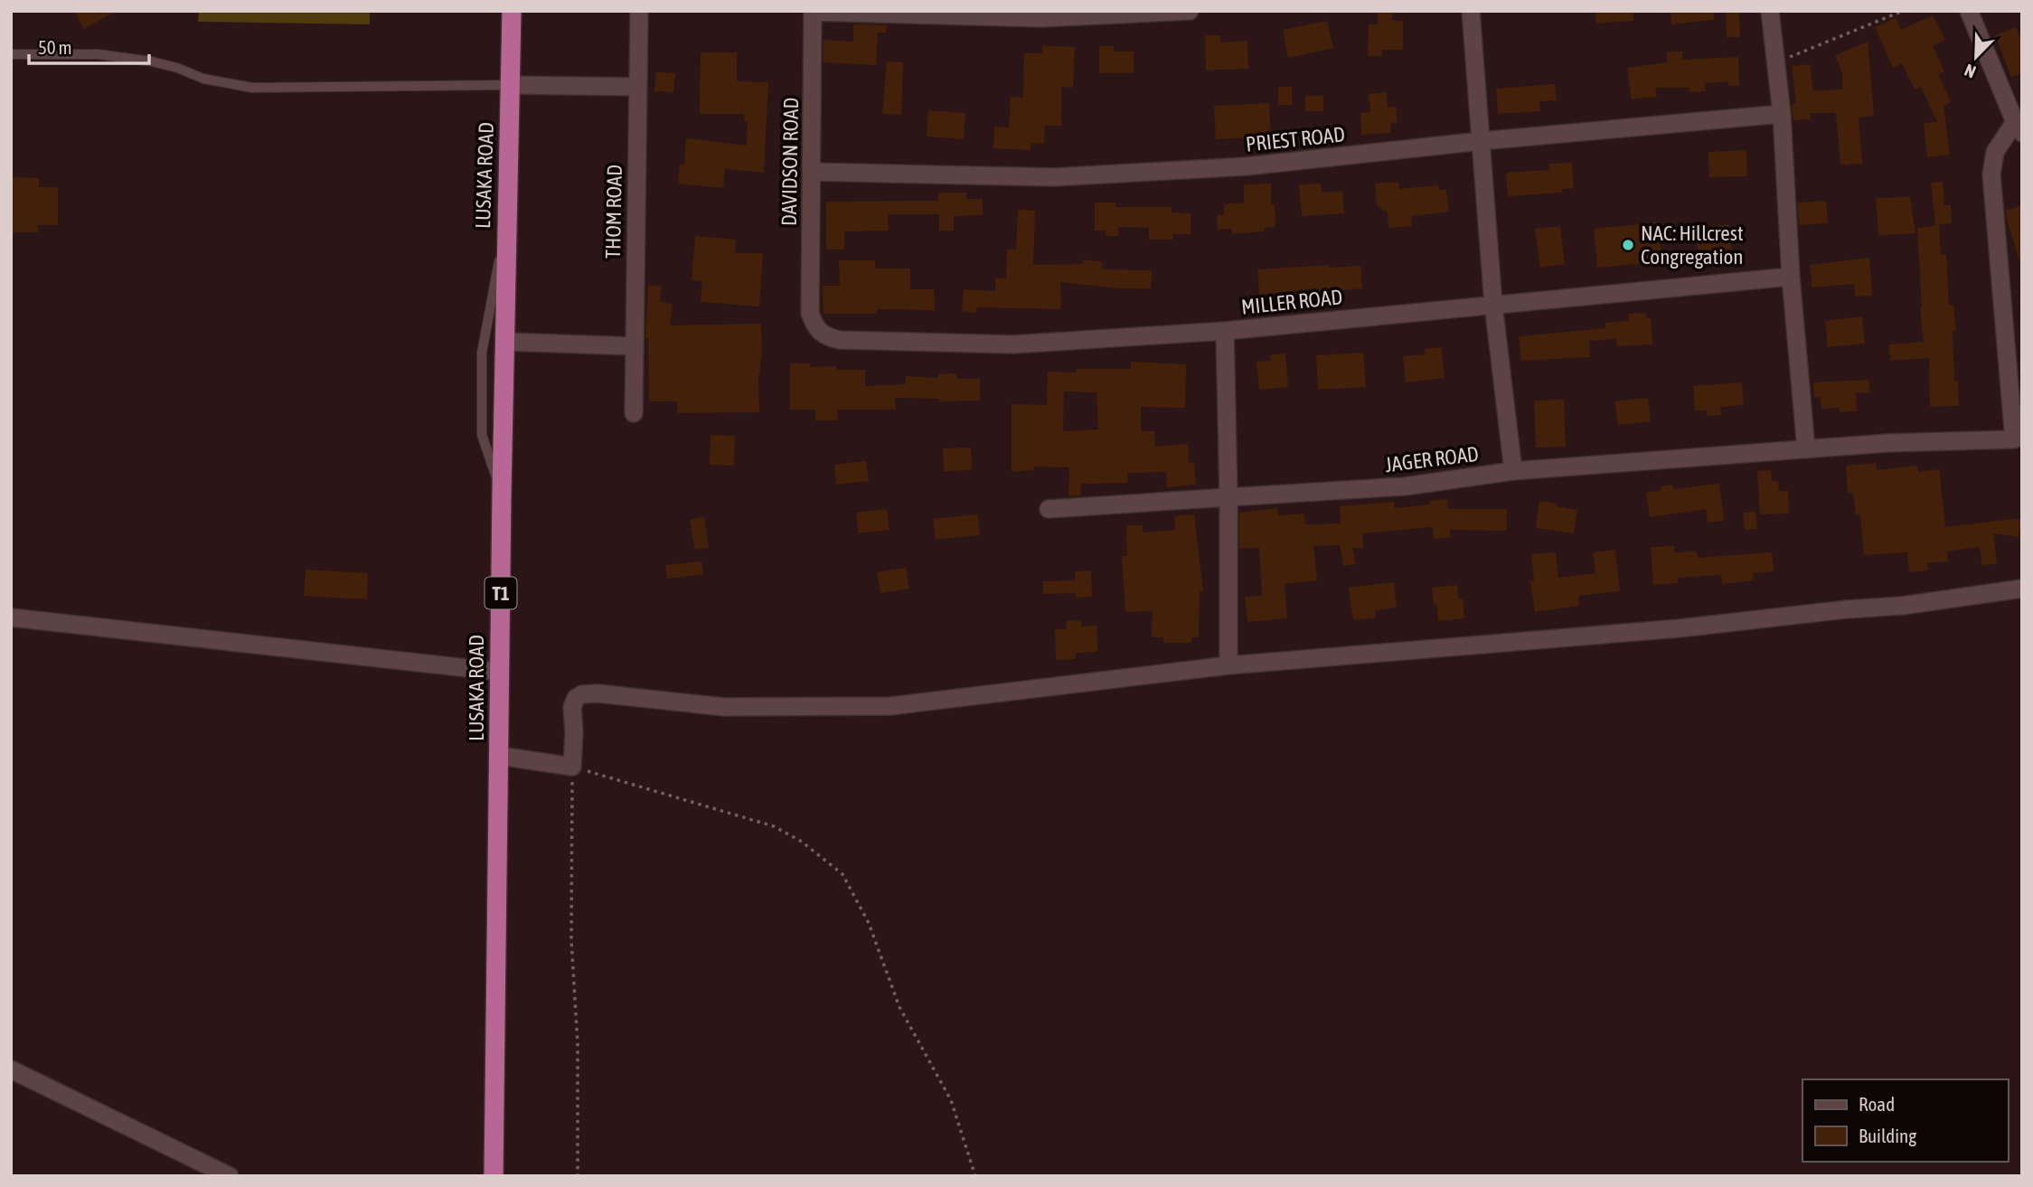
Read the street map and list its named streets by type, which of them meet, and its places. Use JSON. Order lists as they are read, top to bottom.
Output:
{
  "streets": {
    "highway": ["LUSAKA ROAD", "T1"],
    "street": [
      "PRIEST ROAD",
      "DAVIDSON ROAD",
      "THOM ROAD",
      "MILLER ROAD",
      "JAGER ROAD"
    ]
  },
  "crossings": [
    ["PRIEST ROAD", "DAVIDSON ROAD"],
    ["DAVIDSON ROAD", "MILLER ROAD"]
  ],
  "places": ["NAC: Hillcrest Congregation"],
  "legend": ["Road", "Building"],
  "scale_bar": "50 m",
  "north": "bottom left"
}
